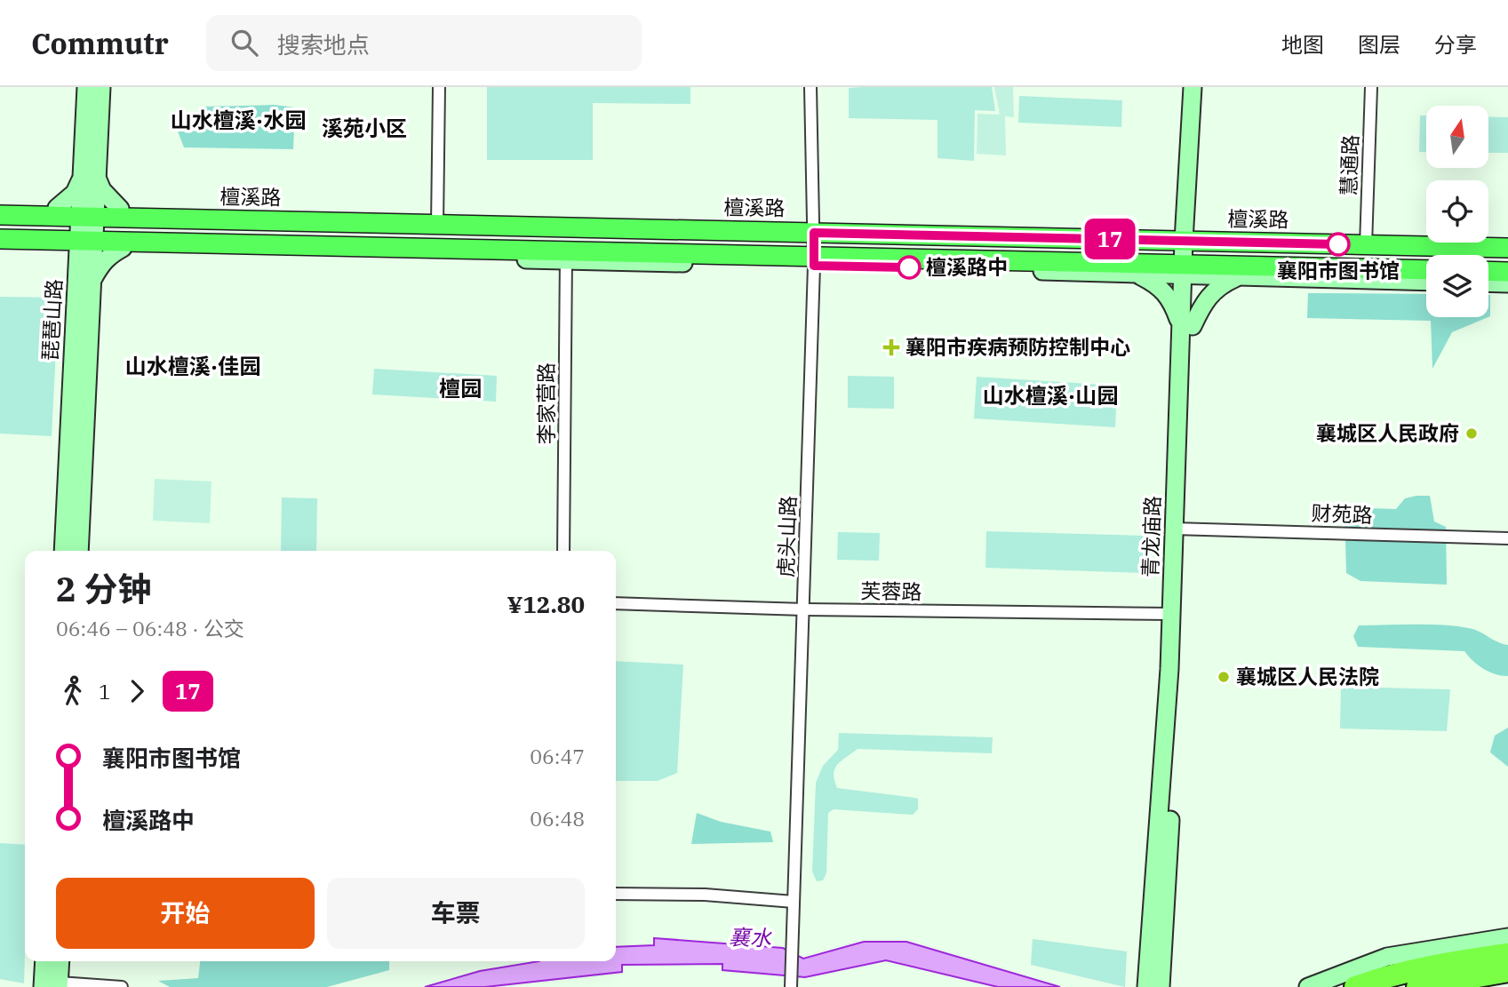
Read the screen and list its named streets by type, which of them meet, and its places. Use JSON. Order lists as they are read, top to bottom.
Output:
{
  "streets": {
    "main road": ["檀溪路"],
    "street": [
      "慧通路",
      "琵琶山路",
      "李家营路",
      "财苑路",
      "虎头山路",
      "青龙庙路",
      "芙蓉路"
    ]
  },
  "crossings": [
    ["慧通路", "檀溪路"],
    ["檀溪路", "琵琶山路"],
    ["檀溪路", "虎头山路"],
    ["檀溪路", "青龙庙路"],
    ["财苑路", "青龙庙路"],
    ["虎头山路", "芙蓉路"],
    ["青龙庙路", "芙蓉路"]
  ],
  "districts": [
    "山水檀溪·水园",
    "溪苑小区",
    "山水檀溪·佳园",
    "檀园",
    "山水檀溪·山园"
  ],
  "water": ["襄水"],
  "places": {
    "other": [
      "襄阳市图书馆",
      "檀溪路中",
      "襄城区人民政府",
      "襄城区人民法院"
    ],
    "health": ["襄阳市疾病预防控制中心"]
  },
  "lines": ["bus line 17"],
  "north": "top",
  "page": {
    "header": "Commutr",
    "search": "搜索地点",
    "nav": ["地图", "图层", "分享"],
    "on_map": "17",
    "heading": ["2 分钟", "06:46 – 06:48 · 公交", "¥12.80"],
    "legs": ["1", "17"],
    "list": [
      {
        "name": "襄阳市图书馆",
        "value": "06:47"
      },
      {
        "name": "檀溪路中",
        "value": "06:48"
      }
    ],
    "buttons": ["开始", "车票"]
  }
}
